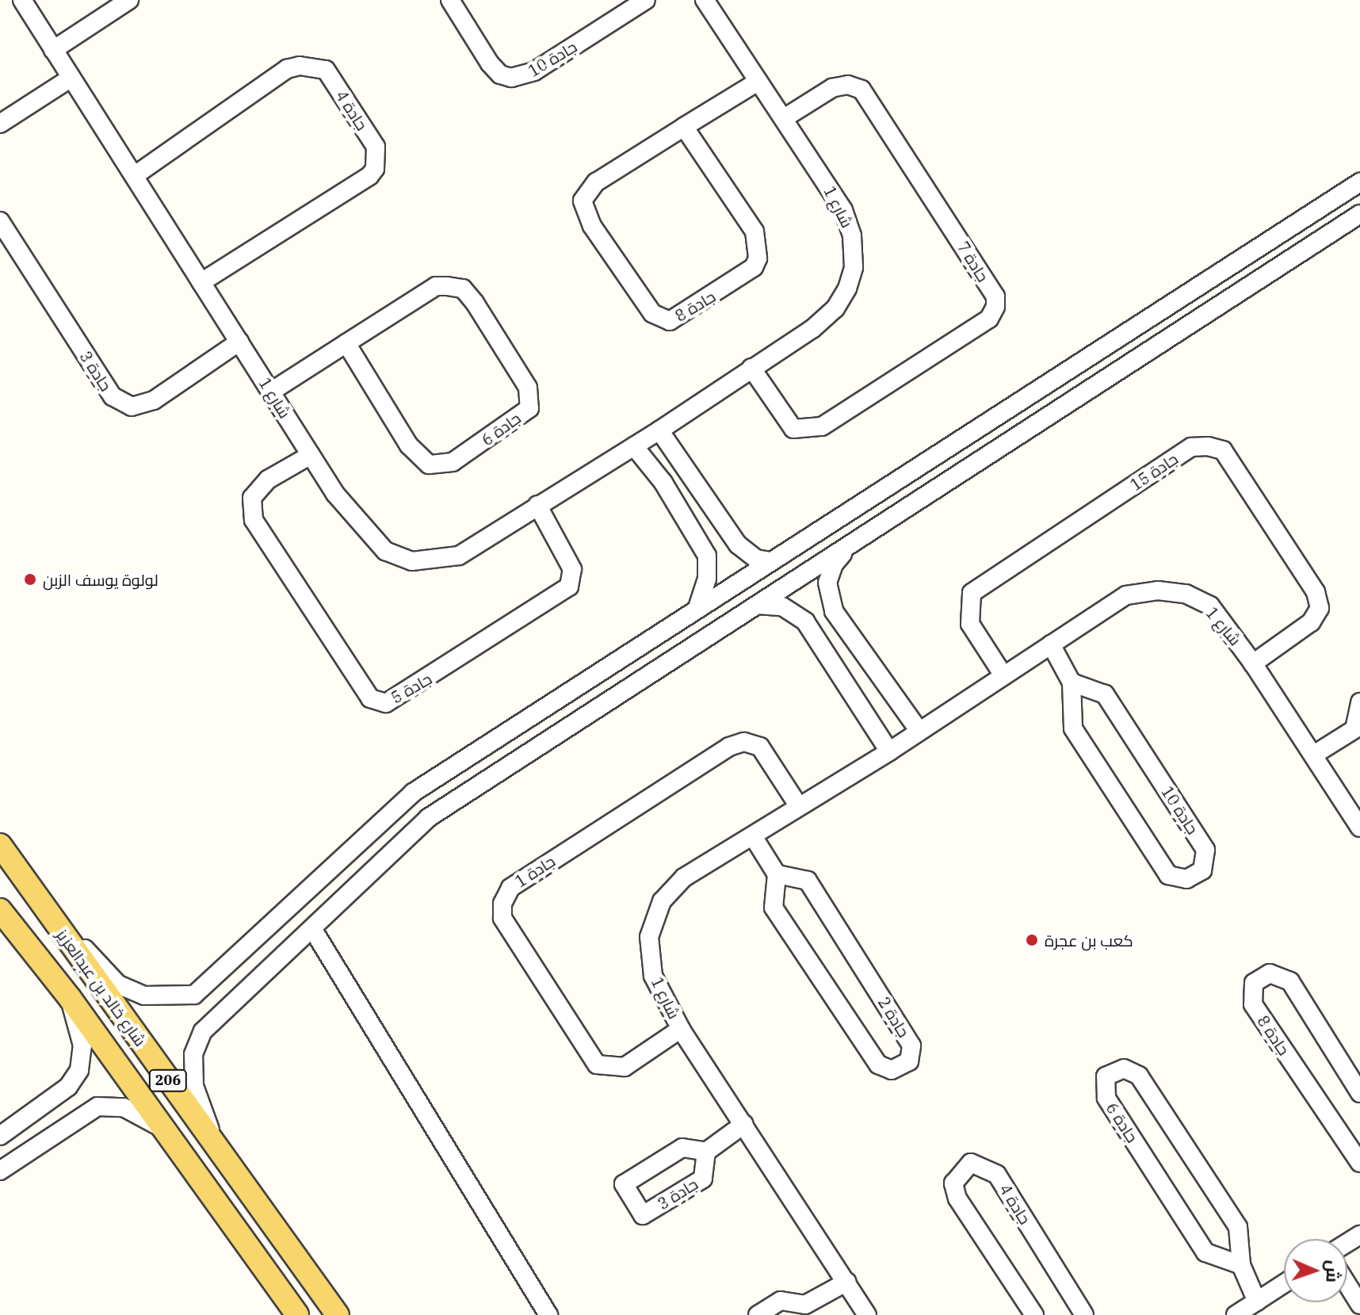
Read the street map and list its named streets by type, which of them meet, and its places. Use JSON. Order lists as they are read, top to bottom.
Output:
{
  "streets": {
    "main road": ["شارع خالد بن عبدالعزيز", "206"],
    "street": [
      "جادة 10",
      "جادة 4",
      "شارع 1",
      "جادة 7",
      "جادة 8",
      "جادة 3",
      "جادة 6",
      "جادة 15",
      "جادة 5",
      "جادة 1",
      "جادة 2"
    ]
  },
  "crossings": [
    ["جادة 10", "شارع 1"],
    ["جادة 4", "شارع 1"],
    ["شارع 1", "جادة 7"],
    ["شارع 1", "جادة 8"],
    ["شارع 1", "جادة 3"],
    ["شارع 1", "جادة 6"],
    ["شارع 1", "جادة 15"],
    ["شارع 1", "جادة 5"],
    ["شارع 1", "جادة 1"]
  ],
  "places": ["لولوة يوسف الزبن", "كعب بن عجرة"],
  "north": "right"
}
